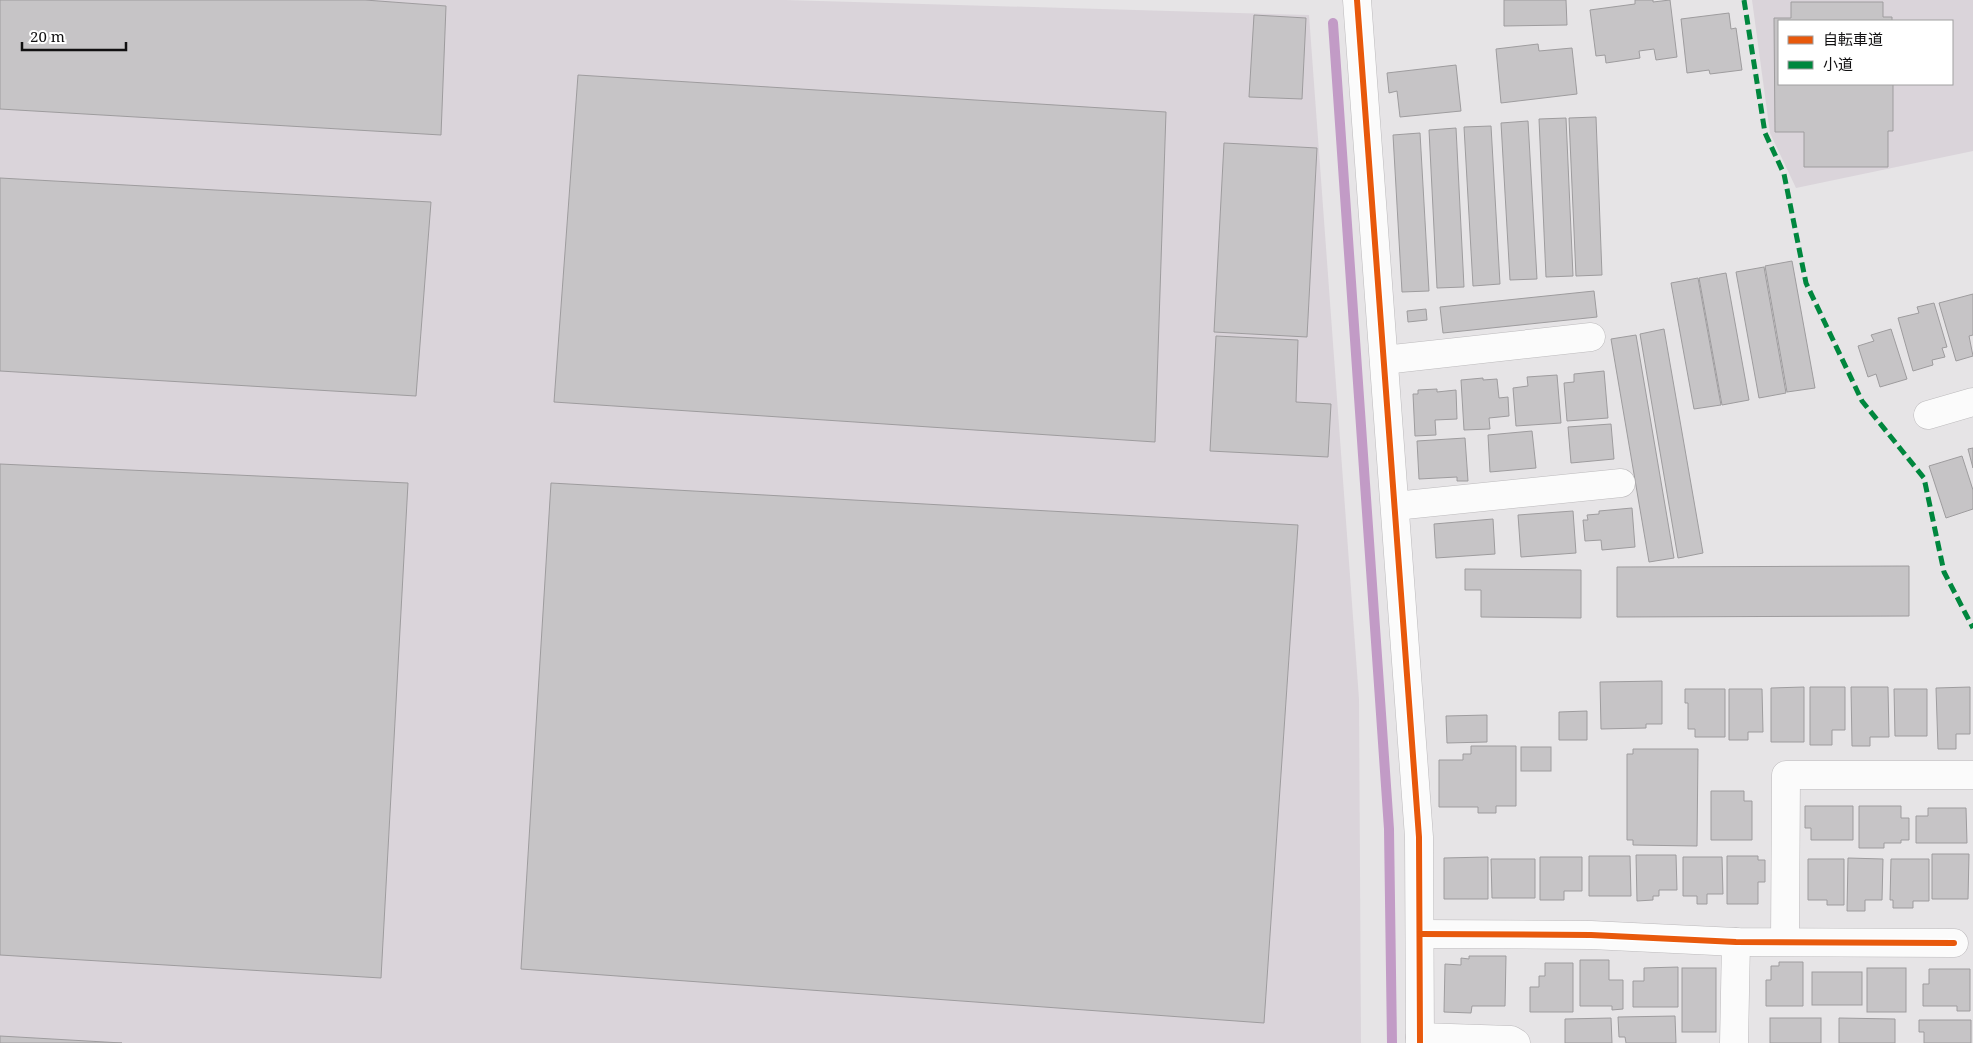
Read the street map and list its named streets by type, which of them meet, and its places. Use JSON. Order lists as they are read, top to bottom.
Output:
{
  "legend": ["自転車道", "小道"],
  "scale_bar": "20 m"
}
